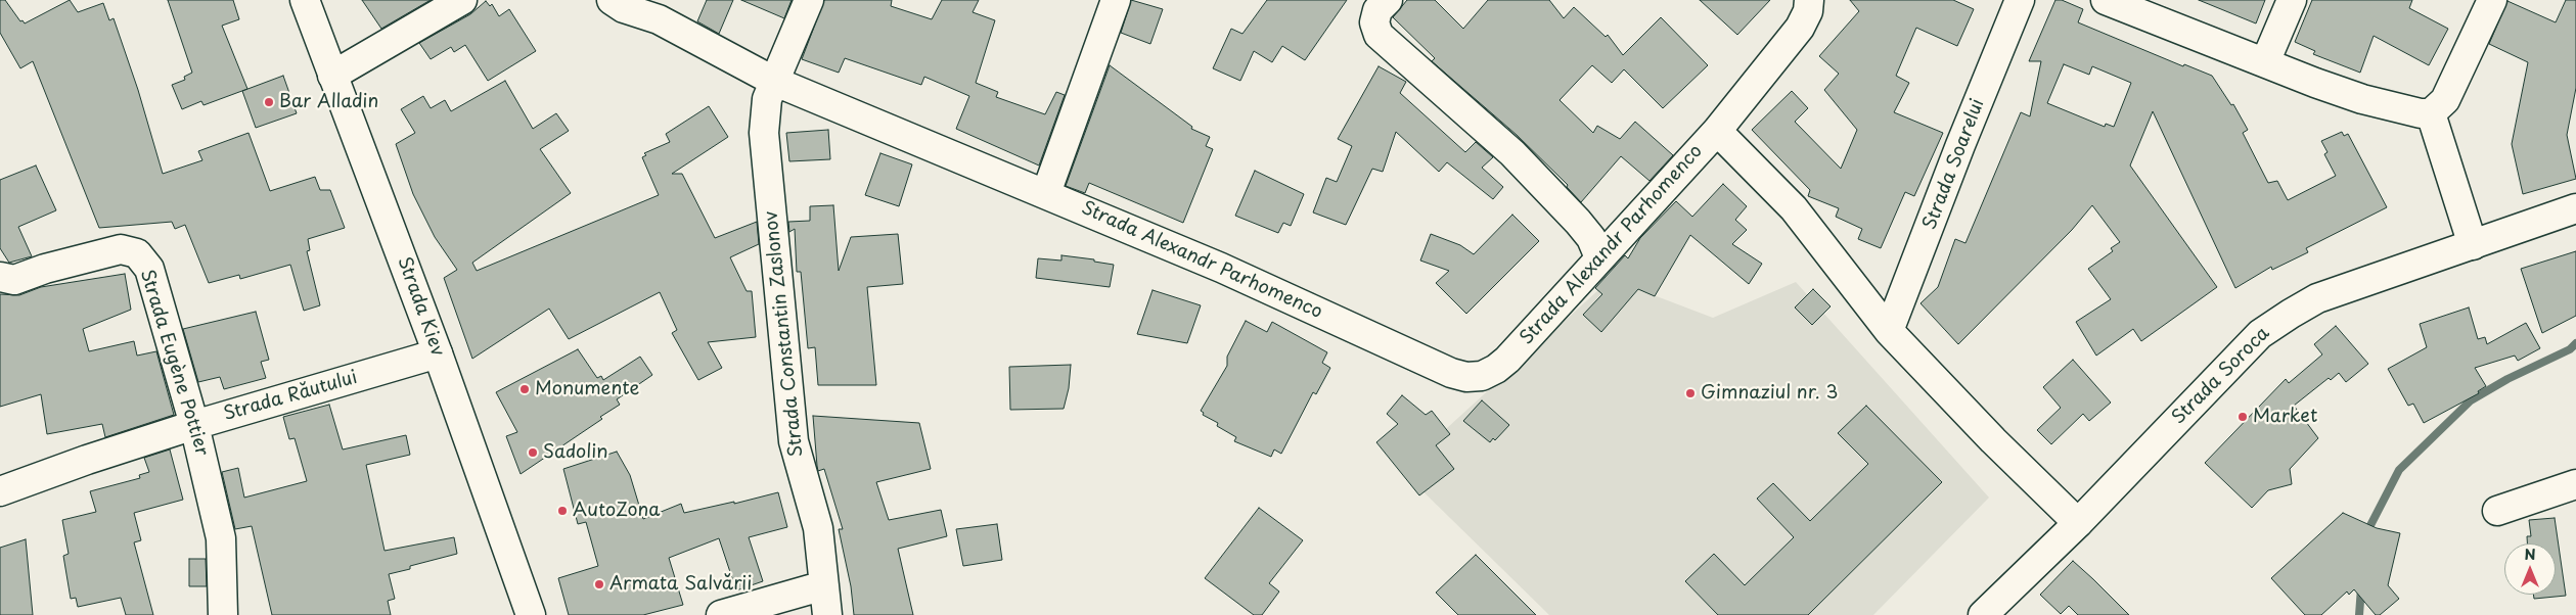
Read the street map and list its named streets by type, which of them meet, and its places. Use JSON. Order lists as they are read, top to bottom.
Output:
{
  "streets": {
    "street": [
      "Strada Soarelui",
      "Strada Alexandr Parhomenco",
      "Strada Kiev",
      "Strada Constantin Zaslonov",
      "Strada Eugène Pottier",
      "Strada Soroca",
      "Strada Răutului"
    ]
  },
  "crossings": [
    ["Strada Soarelui", "Strada Alexandr Parhomenco"],
    ["Strada Alexandr Parhomenco", "Strada Constantin Zaslonov"],
    ["Strada Alexandr Parhomenco", "Strada Soroca"],
    ["Strada Kiev", "Strada Răutului"],
    ["Strada Eugène Pottier", "Strada Răutului"]
  ],
  "places": [
    "Bar Alladin",
    "Monumente",
    "Gimnaziul nr. 3",
    "Market",
    "Sadolin",
    "AutoZona",
    "Armata Salvării"
  ],
  "north": "top"
}
